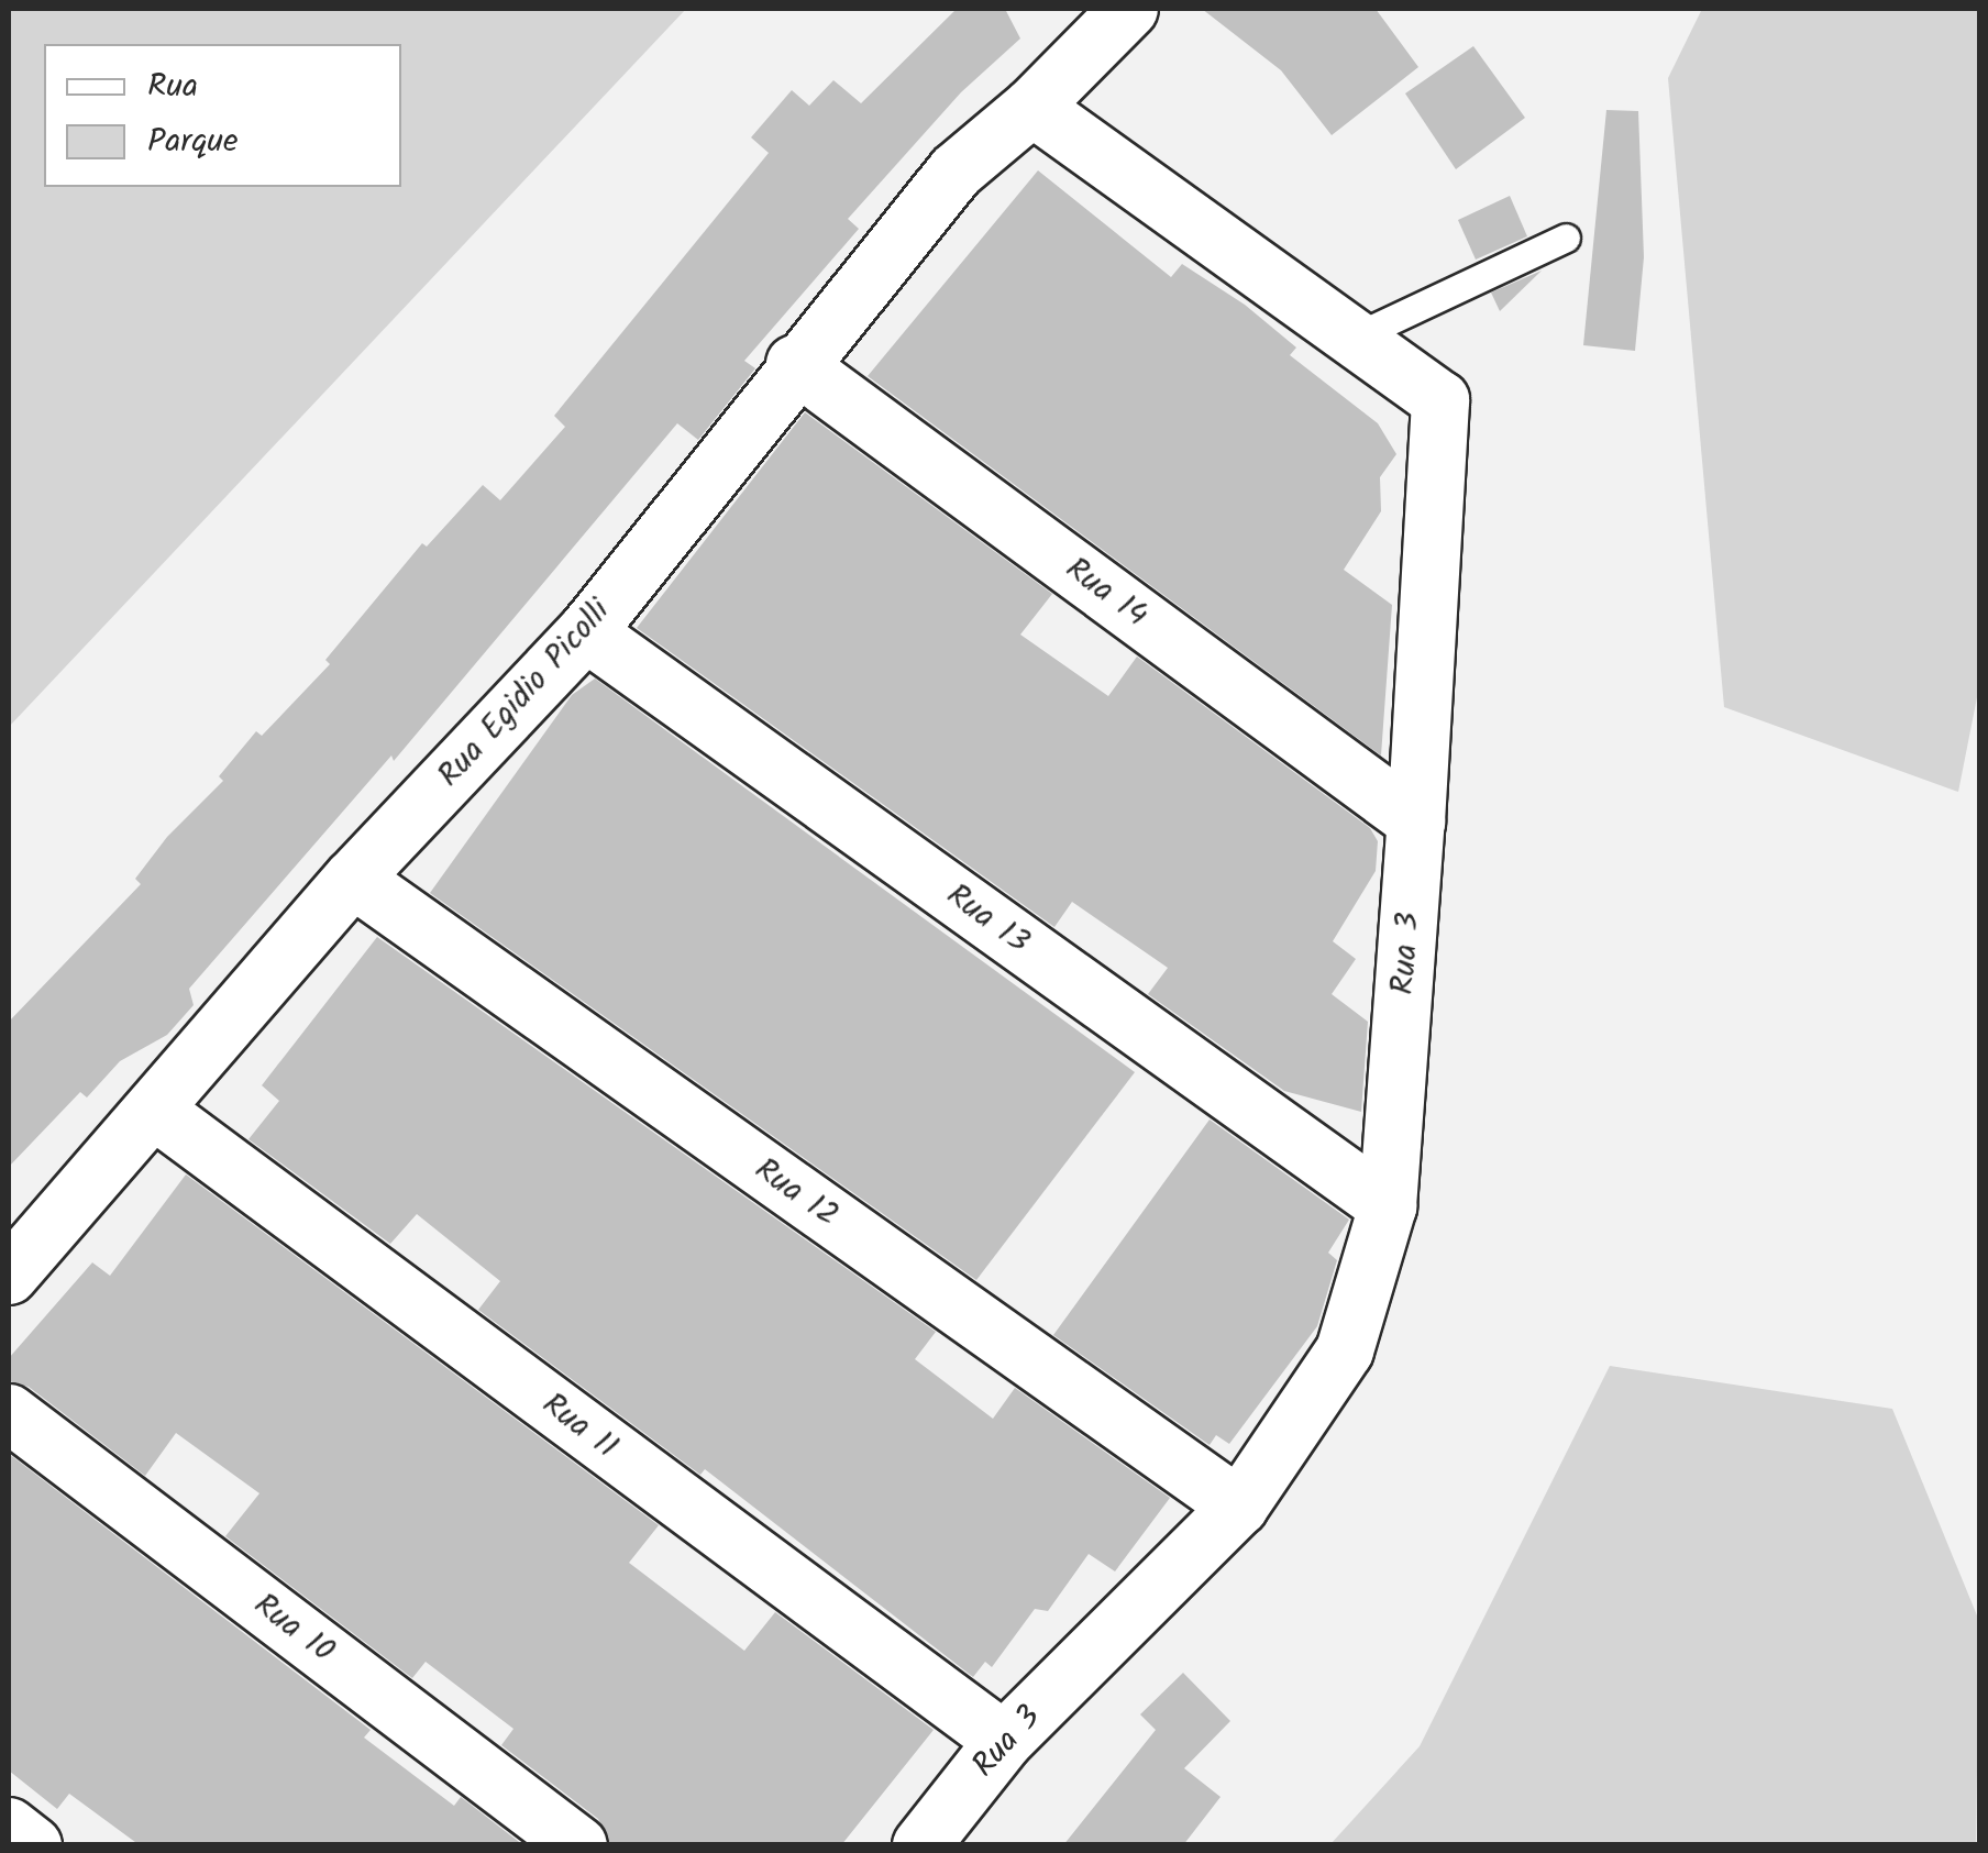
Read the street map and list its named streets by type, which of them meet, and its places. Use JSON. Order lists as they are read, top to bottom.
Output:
{
  "streets": {
    "street": [
      "Rua 14",
      "Rua Egidio Picolli",
      "Rua 13",
      "Rua 3",
      "Rua 12",
      "Rua 11",
      "Rua 10"
    ]
  },
  "crossings": [
    ["Rua 14", "Rua Egidio Picolli"],
    ["Rua 14", "Rua 3"],
    ["Rua Egidio Picolli", "Rua 13"],
    ["Rua Egidio Picolli", "Rua 3"],
    ["Rua Egidio Picolli", "Rua 12"],
    ["Rua Egidio Picolli", "Rua 11"],
    ["Rua 13", "Rua 3"],
    ["Rua 3", "Rua 12"],
    ["Rua 3", "Rua 11"]
  ],
  "legend": ["Rua", "Parque"]
}
